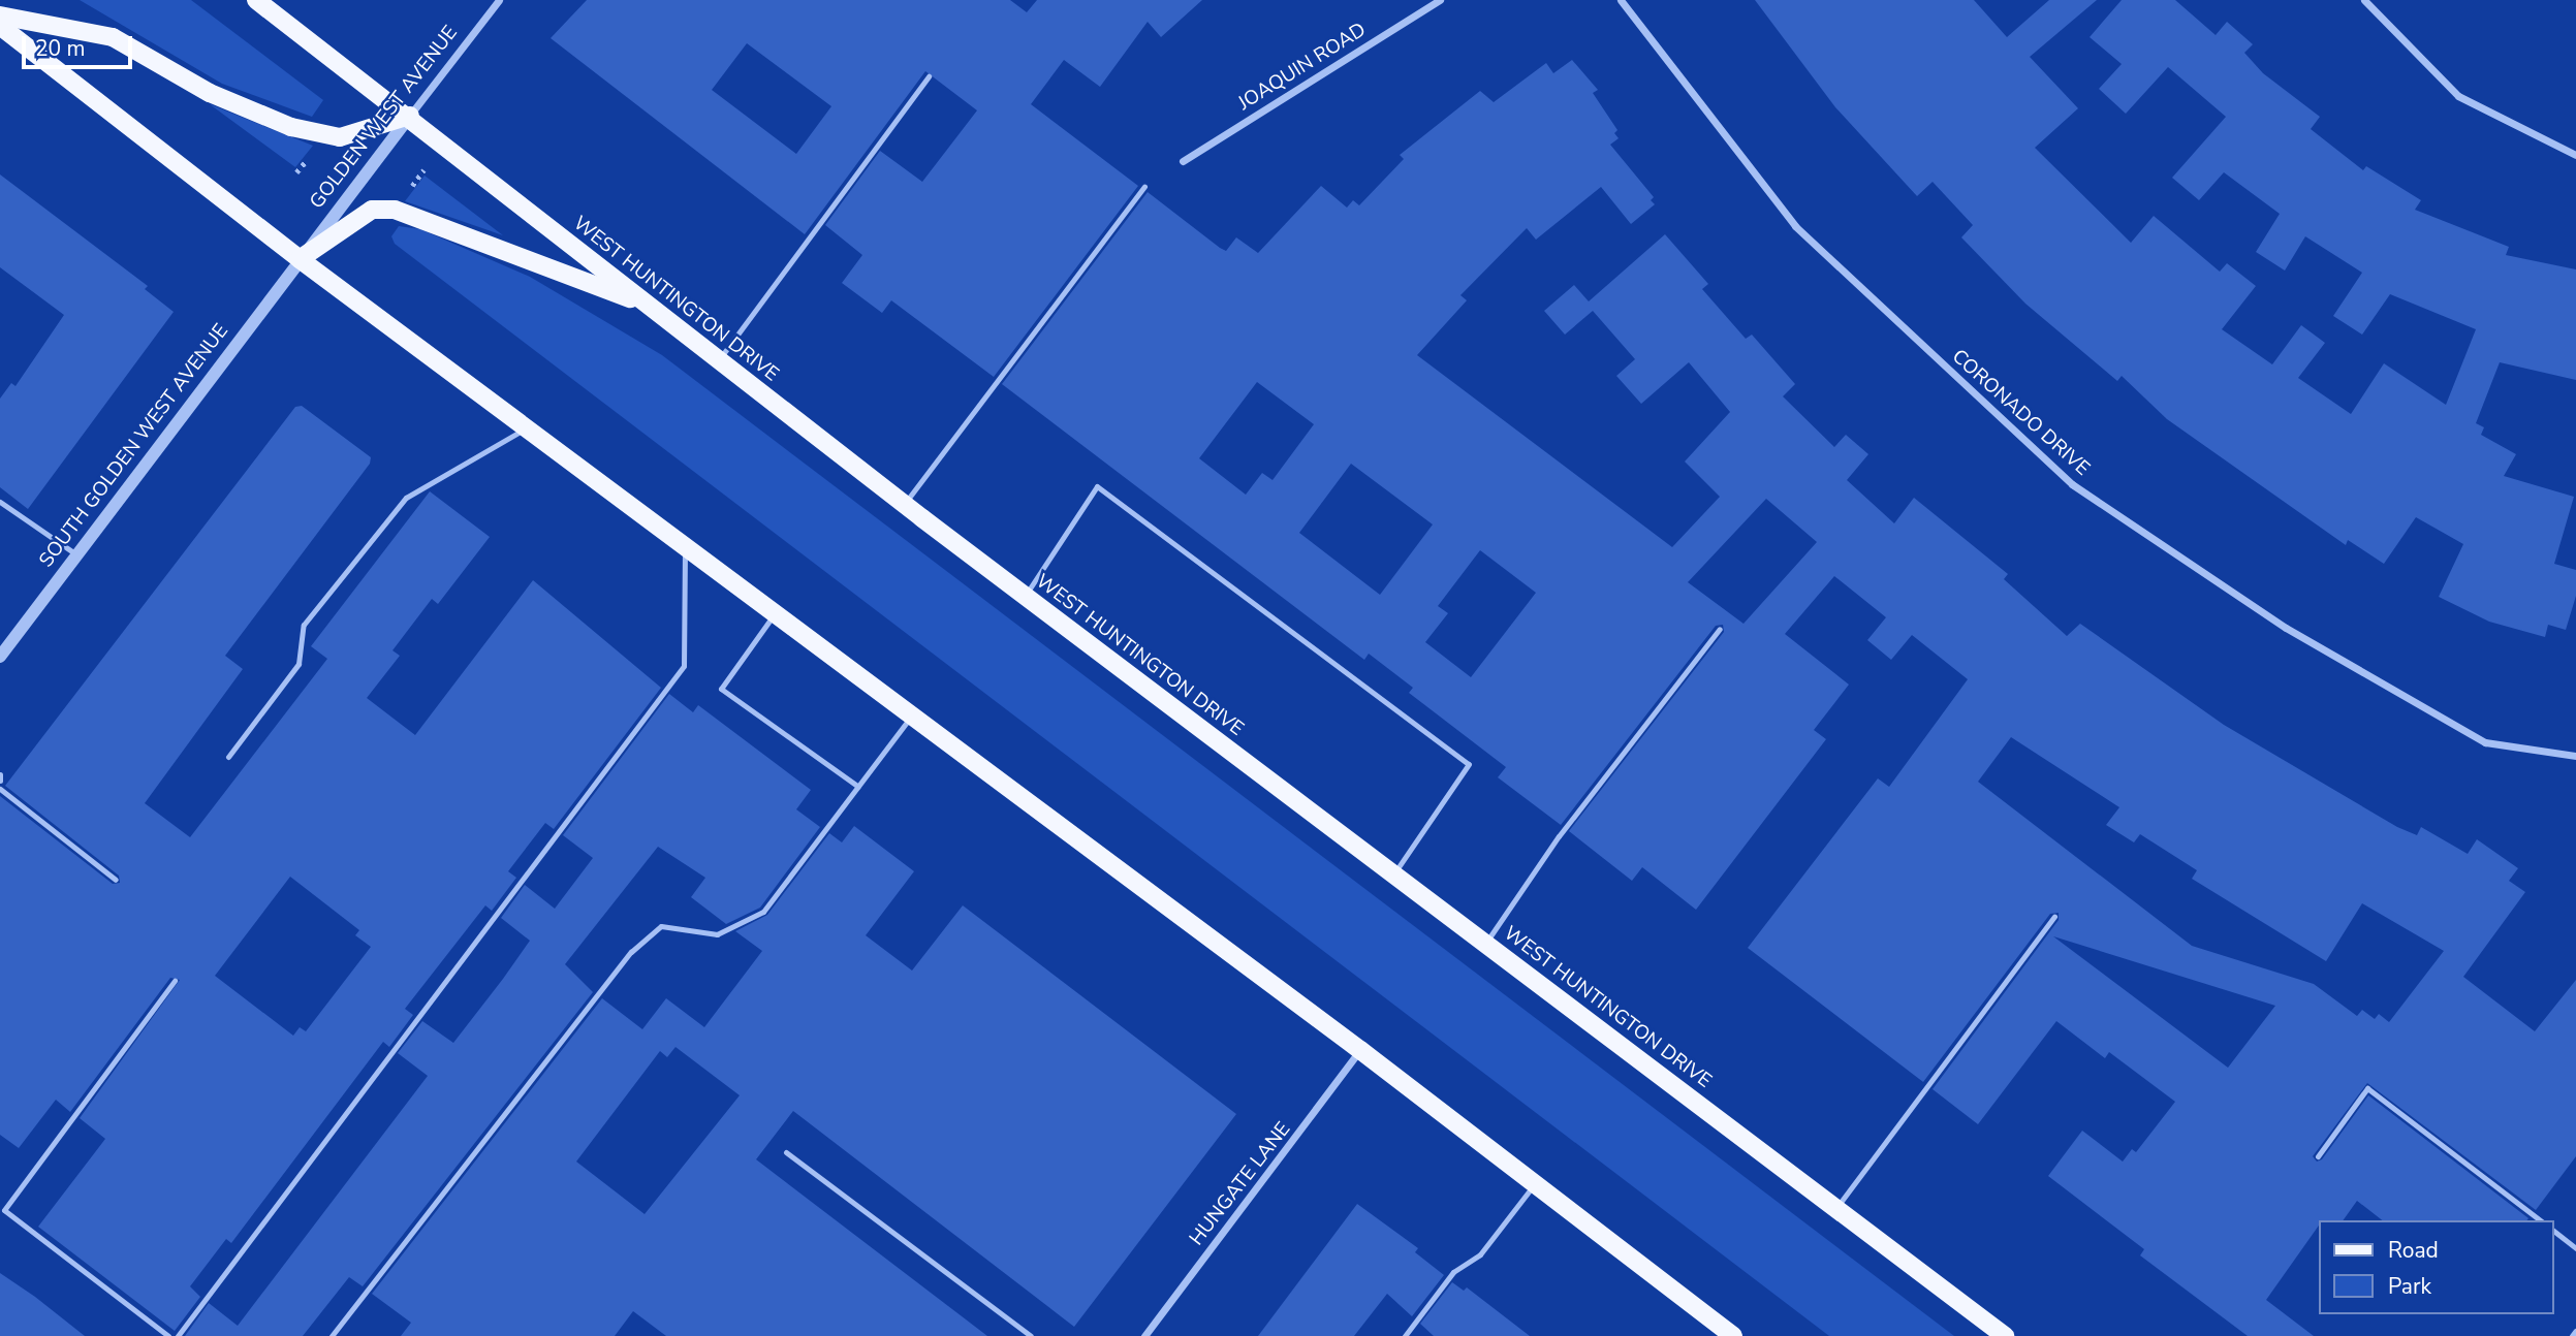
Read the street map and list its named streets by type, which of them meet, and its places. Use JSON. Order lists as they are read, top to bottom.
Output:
{
  "streets": {
    "main road": ["WEST HUNTINGTON DRIVE"],
    "street": [
      "JOAQUIN ROAD",
      "GOLDEN WEST AVENUE",
      "CORONADO DRIVE",
      "SOUTH GOLDEN WEST AVENUE",
      "HUNGATE LANE"
    ]
  },
  "crossings": [
    ["GOLDEN WEST AVENUE", "WEST HUNTINGTON DRIVE"],
    ["GOLDEN WEST AVENUE", "SOUTH GOLDEN WEST AVENUE"]
  ],
  "legend": ["Road", "Park"],
  "scale_bar": "20 m"
}
